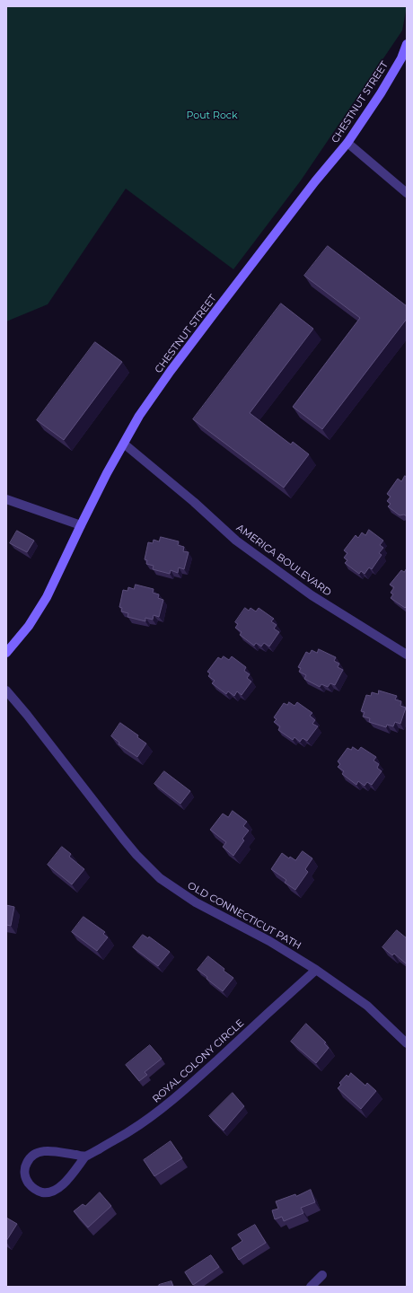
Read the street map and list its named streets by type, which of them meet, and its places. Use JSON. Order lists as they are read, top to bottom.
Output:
{
  "streets": {
    "main road": ["CHESTNUT STREET"],
    "street": ["AMERICA BOULEVARD", "OLD CONNECTICUT PATH", "ROYAL COLONY CIRCLE"]
  },
  "crossings": [
    ["CHESTNUT STREET", "AMERICA BOULEVARD"],
    ["OLD CONNECTICUT PATH", "ROYAL COLONY CIRCLE"]
  ],
  "parks": ["Pout Rock"]
}
